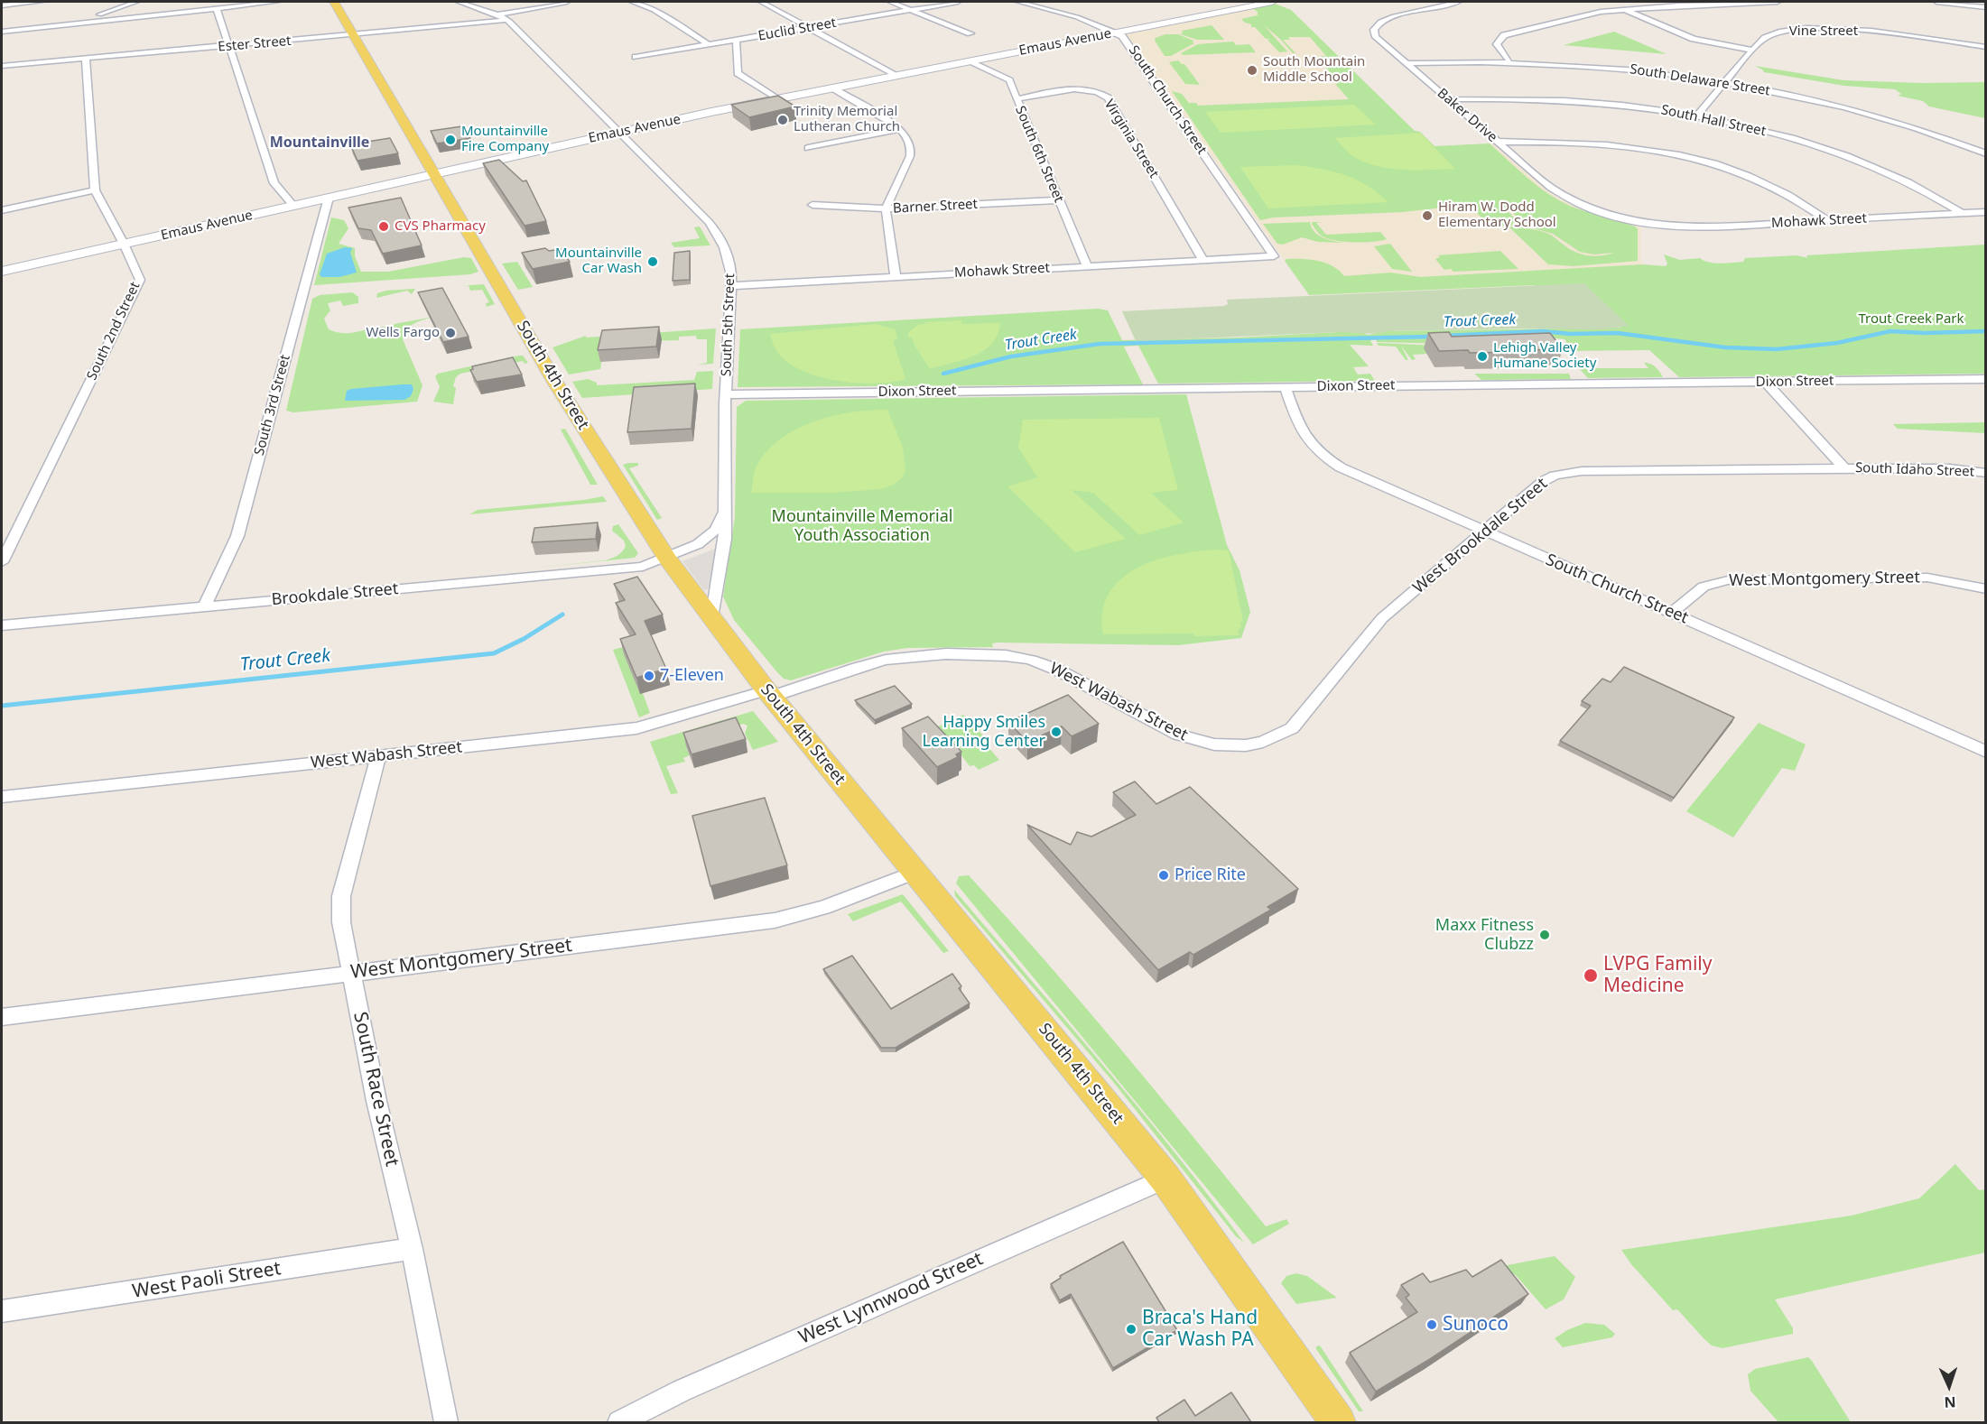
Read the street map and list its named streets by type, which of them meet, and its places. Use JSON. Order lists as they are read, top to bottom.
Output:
{
  "streets": {
    "main road": ["Emaus Avenue", "South 4th Street"],
    "street": [
      "Euclid Street",
      "Vine Street",
      "Ester Street",
      "South Delaware Street",
      "South Church Street",
      "Baker Drive",
      "South Hall Street",
      "Virginia Street",
      "South 6th Street",
      "Barner Street",
      "Mohawk Street",
      "South 5th Street",
      "South 2nd Street",
      "Dixon Street",
      "South 3rd Street",
      "South Idaho Street",
      "West Brookdale Street",
      "West Montgomery Street",
      "Brookdale Street",
      "West Wabash Street",
      "South Race Street",
      "West Paoli Street",
      "West Lynnwood Street"
    ]
  },
  "crossings": [
    ["Vine Street", "South Delaware Street"],
    ["Vine Street", "South Hall Street"],
    ["Emaus Avenue", "South Church Street"],
    ["Emaus Avenue", "South 6th Street"],
    ["Emaus Avenue", "South 5th Street"],
    ["Emaus Avenue", "South 2nd Street"],
    ["Emaus Avenue", "South 4th Street"],
    ["Emaus Avenue", "South 3rd Street"],
    ["Ester Street", "South 5th Street"],
    ["Ester Street", "South 2nd Street"],
    ["Ester Street", "South 4th Street"],
    ["South Delaware Street", "Baker Drive"],
    ["South Church Street", "Mohawk Street"],
    ["South Church Street", "Dixon Street"],
    ["South Church Street", "West Brookdale Street"],
    ["South Church Street", "West Montgomery Street"],
    ["Baker Drive", "South Hall Street"],
    ["Baker Drive", "Mohawk Street"],
    ["South Hall Street", "Mohawk Street"],
    ["Virginia Street", "South 6th Street"],
    ["Virginia Street", "Mohawk Street"],
    ["South 6th Street", "Barner Street"],
    ["South 6th Street", "Mohawk Street"],
    ["Mohawk Street", "South 5th Street"],
    ["South 5th Street", "South 4th Street"],
    ["South 5th Street", "Dixon Street"],
    ["South 4th Street", "West Montgomery Street"],
    ["South 4th Street", "Brookdale Street"],
    ["South 4th Street", "West Wabash Street"],
    ["South 4th Street", "West Lynnwood Street"],
    ["South 3rd Street", "Brookdale Street"],
    ["South Idaho Street", "West Brookdale Street"],
    ["West Brookdale Street", "West Wabash Street"],
    ["West Montgomery Street", "South Race Street"],
    ["West Wabash Street", "South Race Street"],
    ["South Race Street", "West Paoli Street"]
  ],
  "districts": ["Mountainville"],
  "water": ["Trout Creek"],
  "parks": ["Trout Creek Park", "Mountainville Memorial Youth Association"],
  "places": [
    "South Mountain Middle School",
    "Trinity Memorial Lutheran Church",
    "Mountainville Fire Company",
    "Hiram W. Dodd Elementary School",
    "CVS Pharmacy",
    "Mountainville Car Wash",
    "Wells Fargo",
    "Lehigh Valley Humane Society",
    "7-Eleven",
    "Happy Smiles Learning Center",
    "Price Rite",
    "Maxx Fitness Clubzz",
    "LVPG Family Medicine",
    "Sunoco",
    "Braca's Hand Car Wash PA"
  ],
  "north": "bottom"
}
